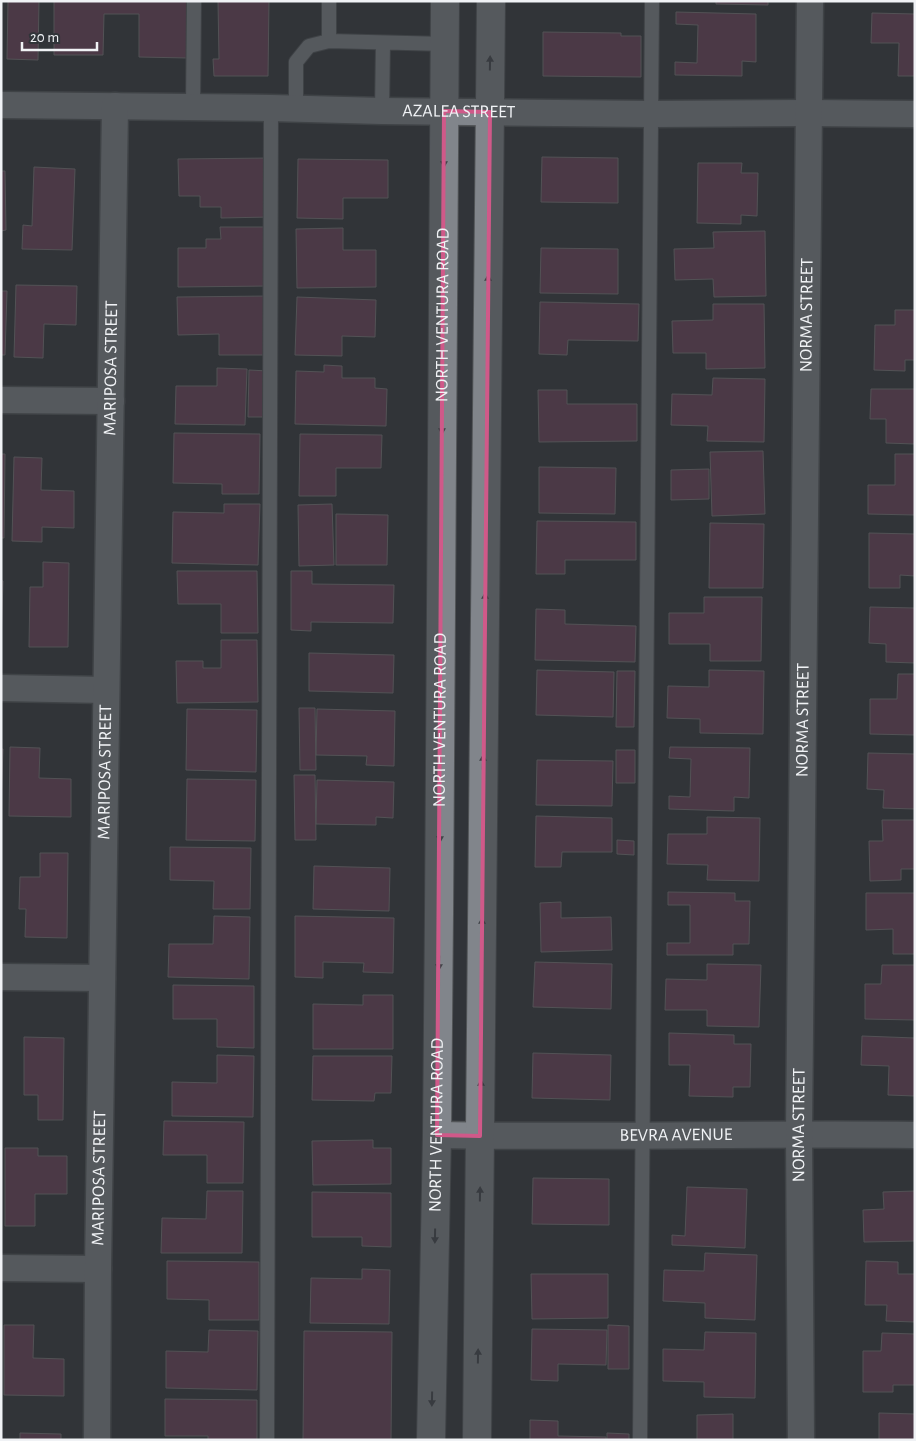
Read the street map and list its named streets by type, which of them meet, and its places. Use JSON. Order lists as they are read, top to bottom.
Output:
{
  "streets": {
    "main road": ["NORTH VENTURA ROAD"],
    "street": [
      "AZALEA STREET",
      "NORMA STREET",
      "MARIPOSA STREET",
      "BEVRA AVENUE"
    ]
  },
  "crossings": [
    ["AZALEA STREET", "NORTH VENTURA ROAD"],
    ["AZALEA STREET", "NORMA STREET"],
    ["AZALEA STREET", "MARIPOSA STREET"],
    ["NORTH VENTURA ROAD", "BEVRA AVENUE"],
    ["NORMA STREET", "BEVRA AVENUE"]
  ],
  "scale_bar": "20 m"
}
